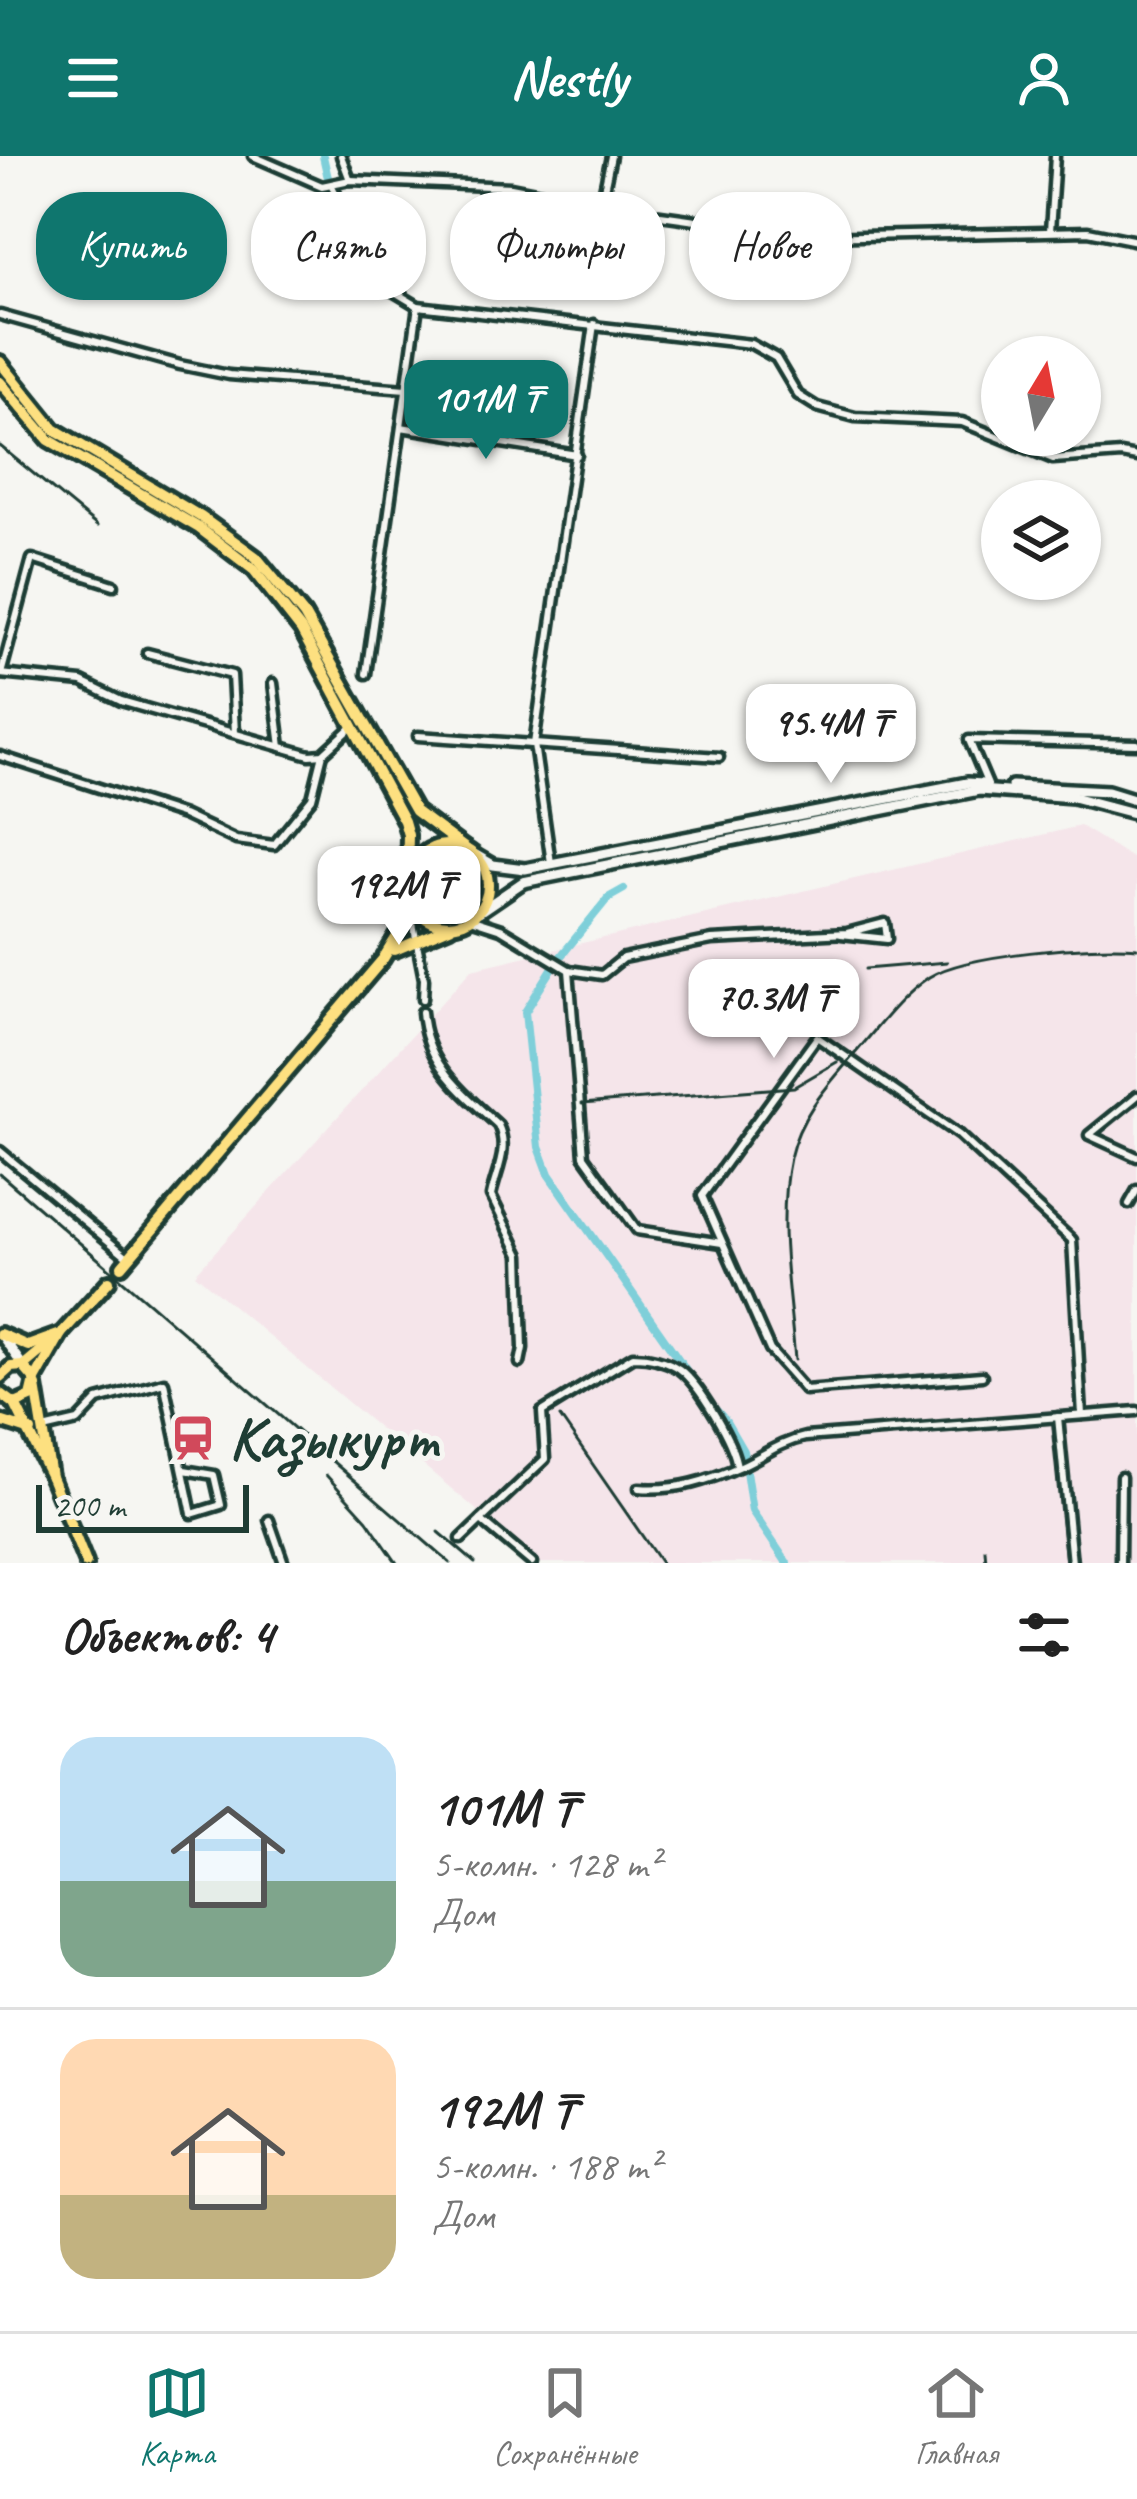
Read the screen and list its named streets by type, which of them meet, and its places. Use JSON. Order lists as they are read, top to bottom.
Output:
{
  "places": {
    "station": ["Казыкурт"]
  },
  "scale_bar": "200 m",
  "north": "top",
  "page": {
    "header": "Nestly",
    "chip": [
      "Купить",
      "Снять",
      "Фильтры",
      "Новое"
    ],
    "price": [
      "101M ₸",
      "95.4M ₸",
      "192M ₸",
      "70.3M ₸"
    ],
    "scale": "200 m",
    "heading": "Объектов: 4",
    "list": [
      {
        "name": "101M ₸",
        "note": "5-комн. · 128 m² · Дом"
      },
      {
        "name": "192M ₸",
        "note": "5-комн. · 188 m² · Дом"
      }
    ],
    "tabs": ["Карта", "Сохранённые", "Главная"]
  }
}
